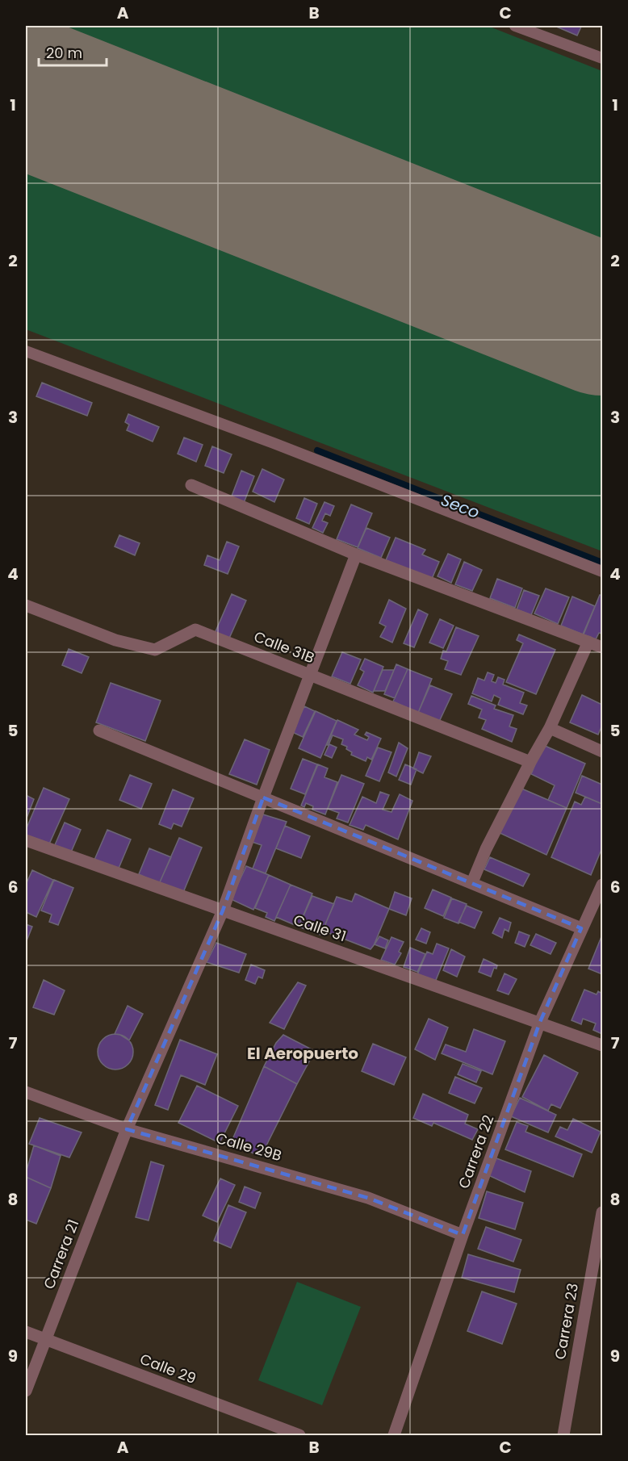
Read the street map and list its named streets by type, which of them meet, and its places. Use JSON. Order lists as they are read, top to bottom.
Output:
{
  "streets": {
    "street": [
      "Calle 31B",
      "Calle 31",
      "Calle 29B",
      "Carrera 22",
      "Carrera 21",
      "Carrera 23",
      "Calle 29"
    ]
  },
  "crossings": [
    ["Calle 31B", "Carrera 21"],
    ["Calle 31", "Carrera 22"],
    ["Calle 31", "Carrera 21"],
    ["Calle 29B", "Carrera 22"],
    ["Calle 29B", "Carrera 21"],
    ["Carrera 21", "Calle 29"]
  ],
  "districts": ["El Aeropuerto"],
  "water": ["Seco"],
  "scale_bar": "20 m",
  "grid": {
    "columns": ["A", "B", "C"],
    "rows": [
      "1",
      "2",
      "3",
      "4",
      "5",
      "6",
      "7",
      "8",
      "9"
    ]
  }
}
